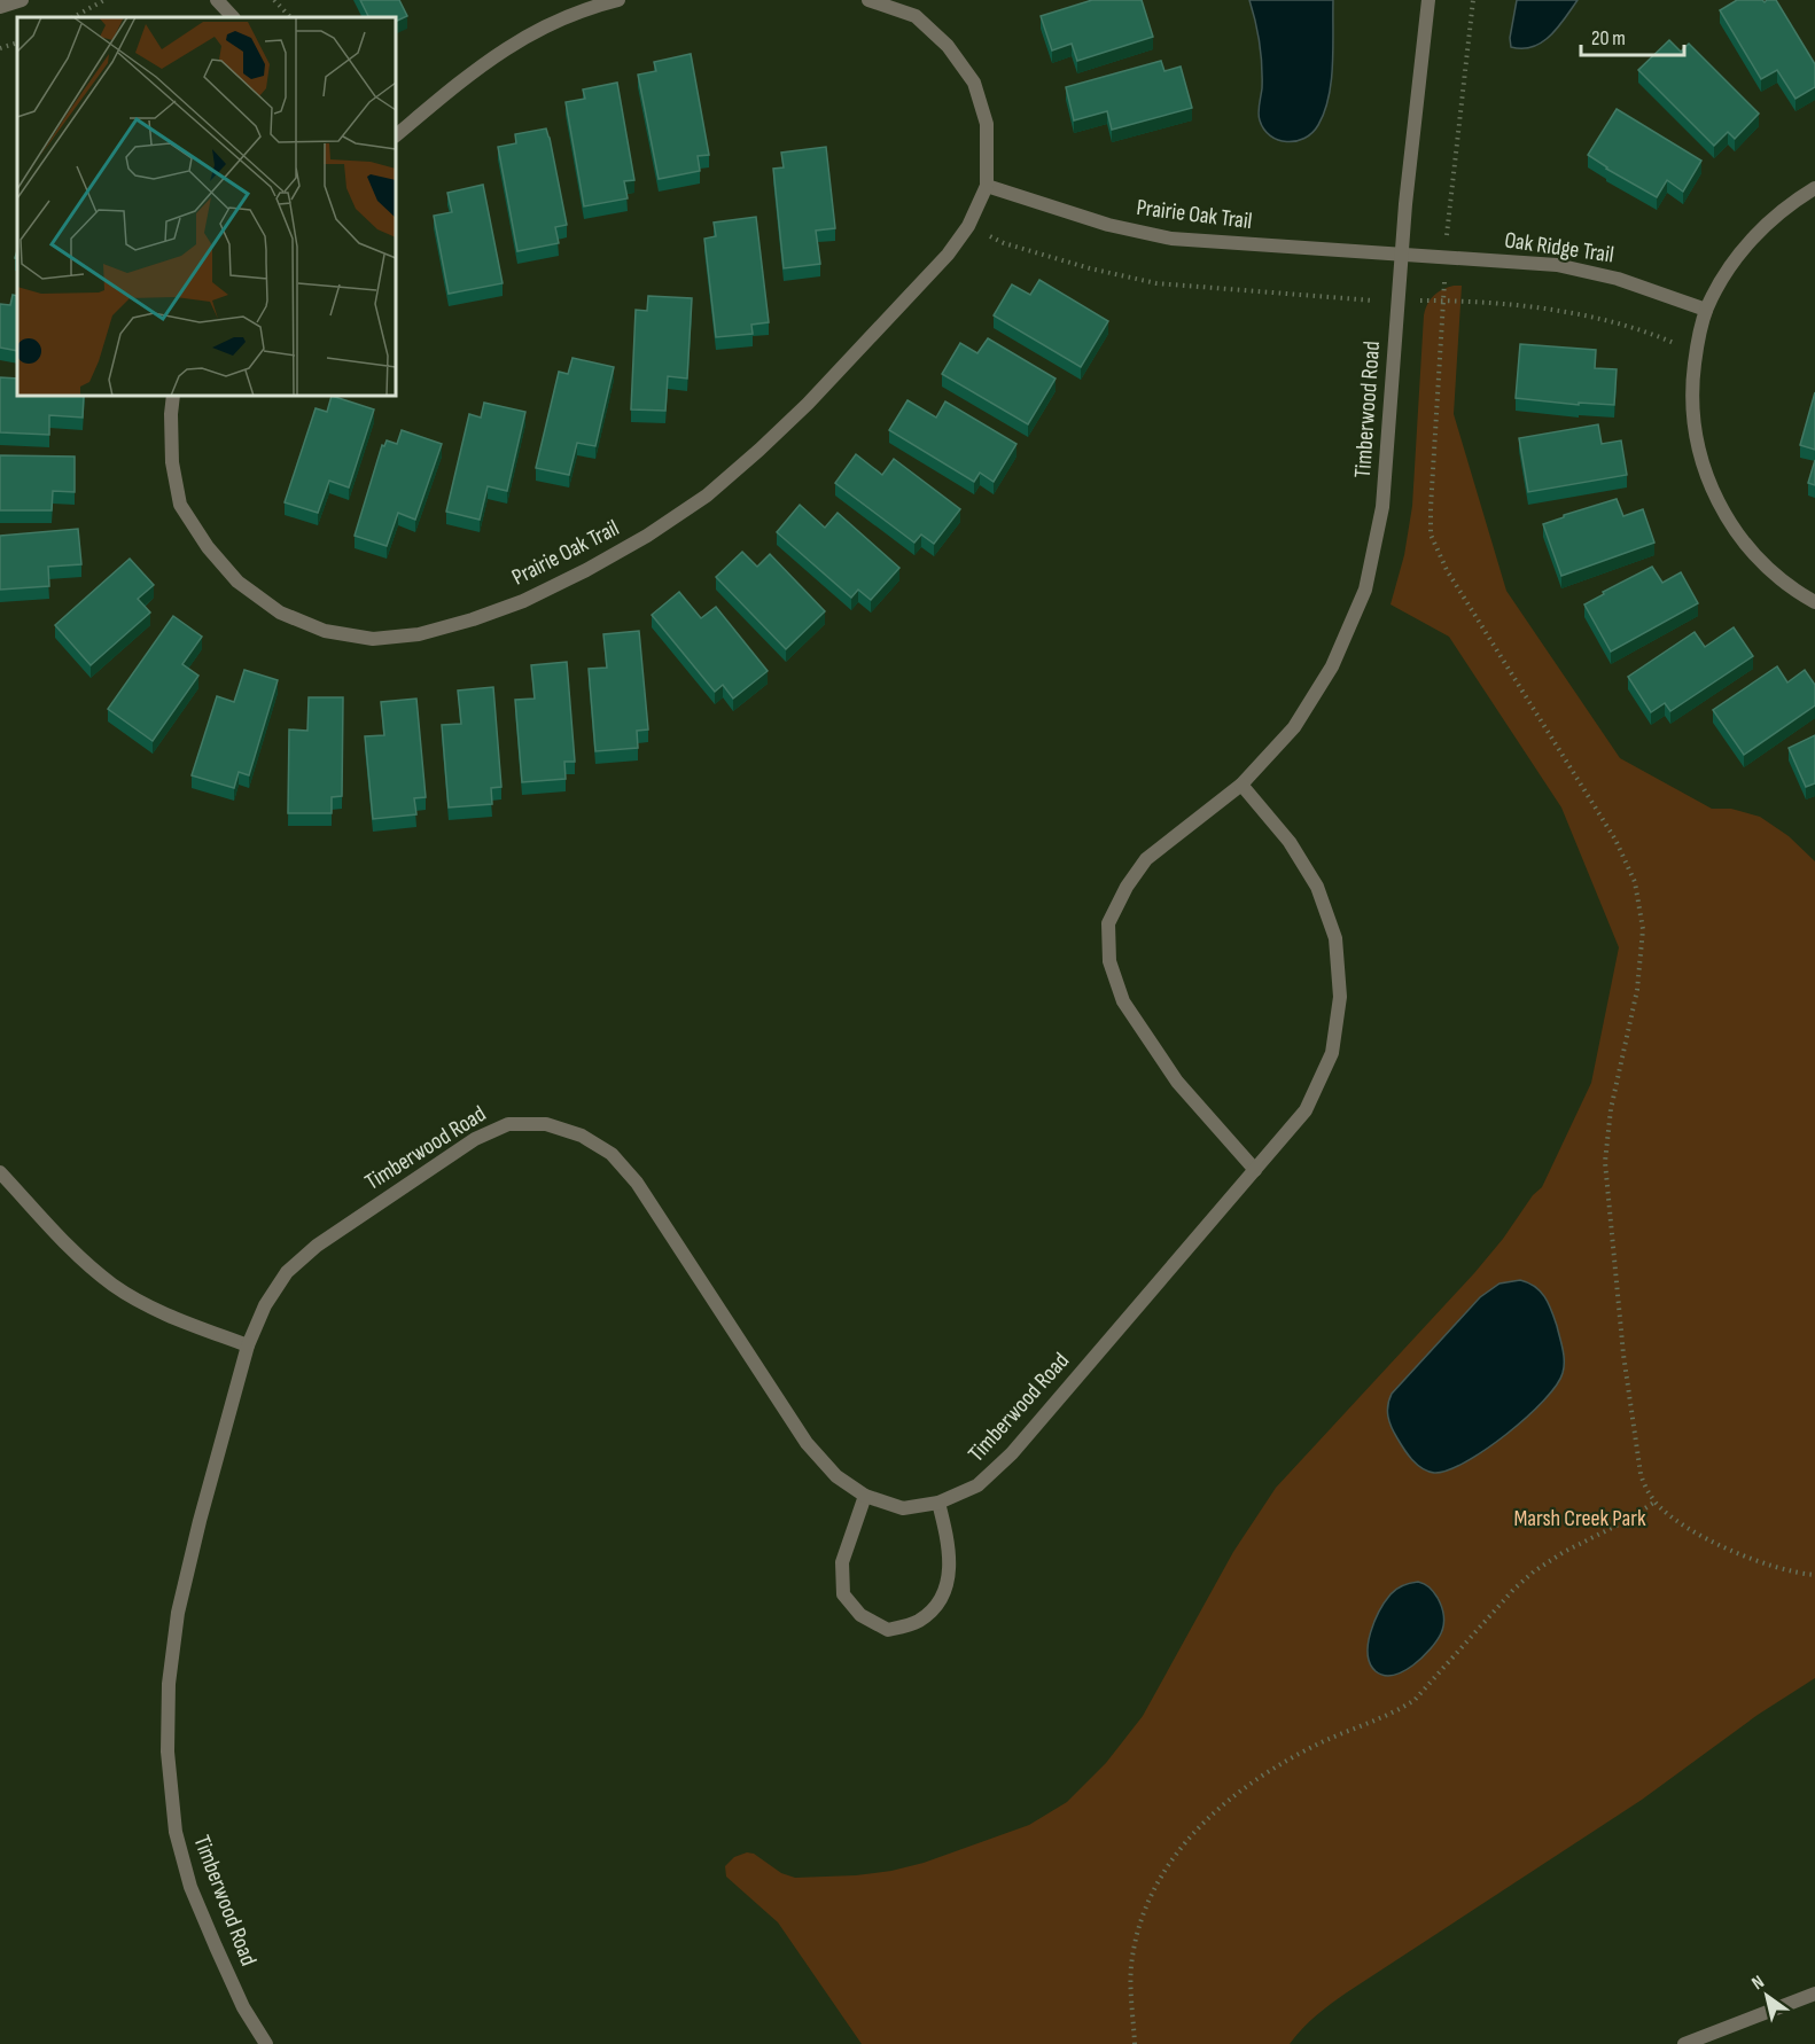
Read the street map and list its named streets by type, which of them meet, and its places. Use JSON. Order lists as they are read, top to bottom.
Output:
{
  "streets": {
    "street": ["Prairie Oak Trail", "Oak Ridge Trail", "Timberwood Road"]
  },
  "crossings": [
    ["Prairie Oak Trail", "Oak Ridge Trail"],
    ["Prairie Oak Trail", "Timberwood Road"],
    ["Oak Ridge Trail", "Timberwood Road"]
  ],
  "parks": ["Marsh Creek Park"],
  "scale_bar": "20 m",
  "north": "top left"
}
